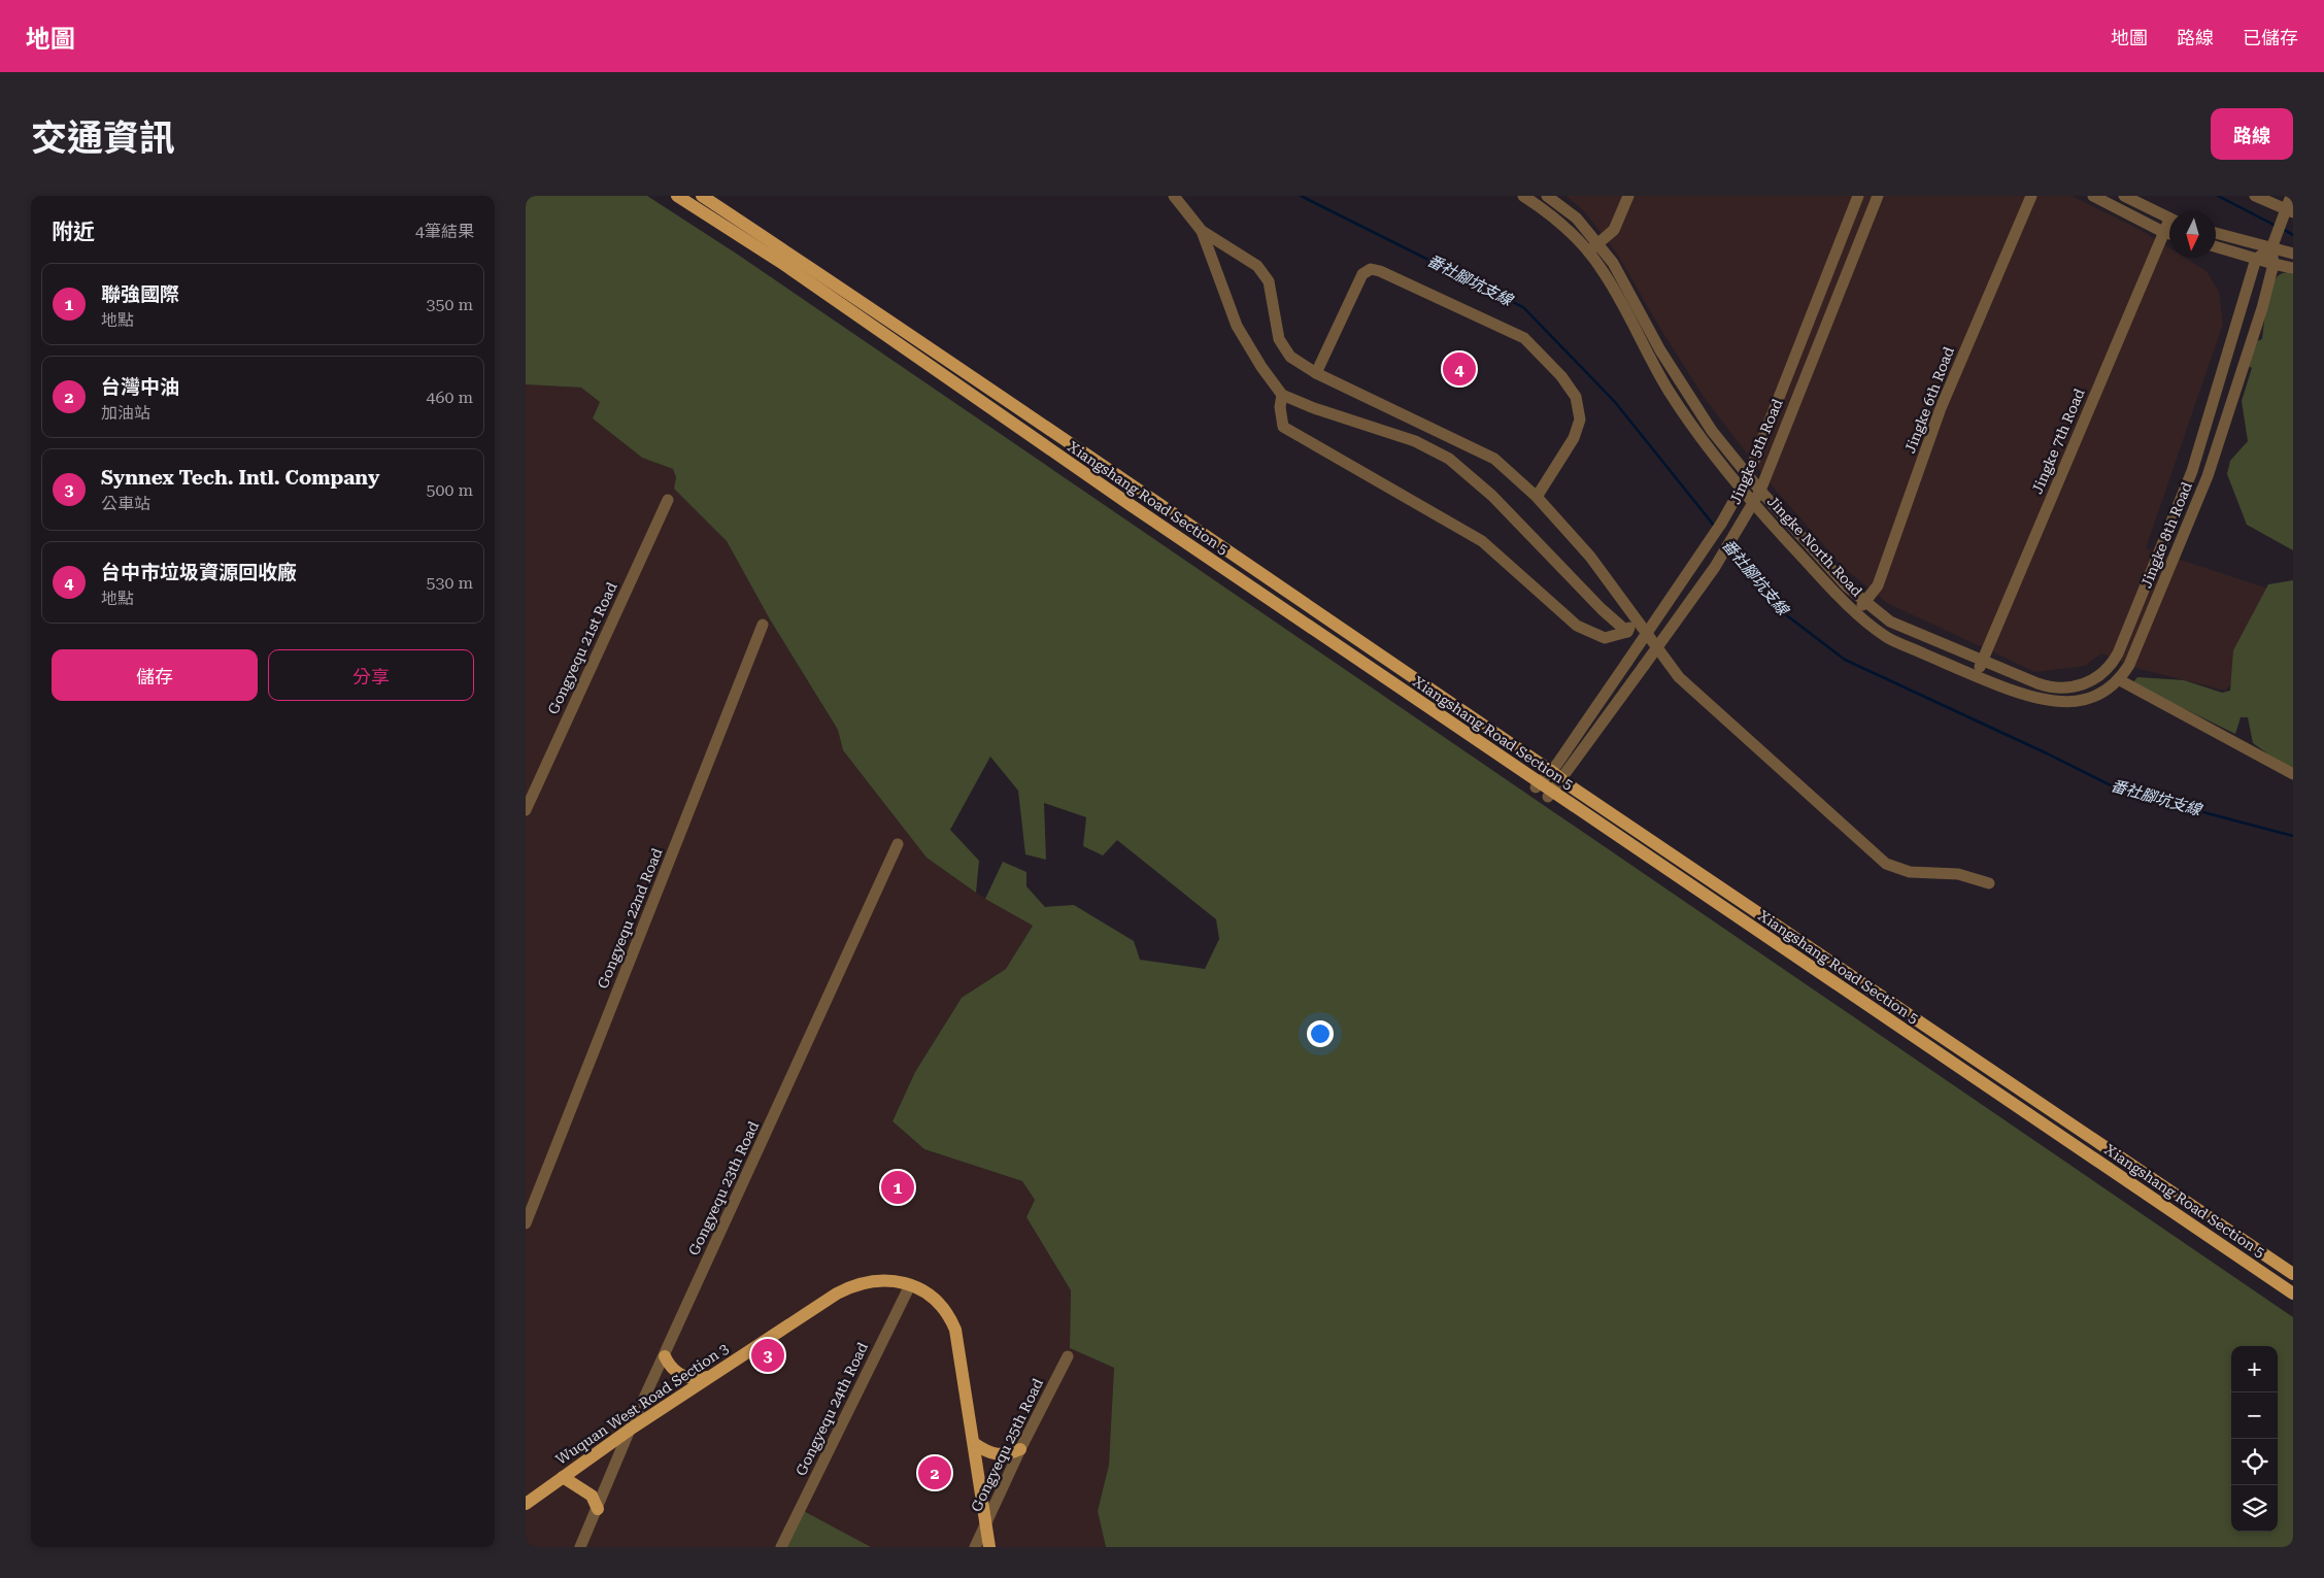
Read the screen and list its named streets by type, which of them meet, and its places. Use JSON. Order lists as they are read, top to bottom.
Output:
{
  "streets": {
    "main road": ["Xiangshang Road Section 5", "Wuquan West Road Section 3"],
    "street": [
      "Jingke 6th Road",
      "Jingke 7th Road",
      "Jingke 5th Road",
      "Jingke 8th Road",
      "Jingke North Road",
      "Gongyequ 21st Road",
      "Gongyequ 22nd Road",
      "Gongyequ 23th Road",
      "Gongyequ 24th Road",
      "Gongyequ 25th Road"
    ]
  },
  "crossings": [
    ["Jingke 6th Road", "Jingke North Road"],
    ["Jingke 7th Road", "Jingke 8th Road"],
    ["Jingke 7th Road", "Jingke North Road"],
    ["Jingke 5th Road", "Xiangshang Road Section 5"],
    ["Jingke 5th Road", "Jingke North Road"],
    ["Jingke 8th Road", "Jingke North Road"],
    ["Gongyequ 23th Road", "Wuquan West Road Section 3"],
    ["Wuquan West Road Section 3", "Gongyequ 24th Road"],
    ["Wuquan West Road Section 3", "Gongyequ 25th Road"]
  ],
  "water": ["番社腳坑支線"],
  "north": "bottom",
  "page": {
    "header": "地圖",
    "nav": ["地圖", "路線", "已儲存"],
    "title": "交通資訊",
    "buttons": [
      "路線",
      ["儲存", "分享"]
    ],
    "heading": ["附近", "4筆結果"],
    "list": [
      {
        "mark": "1",
        "name": "聯強國際",
        "note": "地點",
        "value": "350 m"
      },
      {
        "mark": "2",
        "name": "台灣中油",
        "note": "加油站",
        "value": "460 m"
      },
      {
        "mark": "3",
        "name": "Synnex Tech. Intl. Company",
        "note": "公車站",
        "value": "500 m"
      },
      {
        "mark": "4",
        "name": "台中市垃圾資源回收廠",
        "note": "地點",
        "value": "530 m"
      }
    ],
    "pins": [
      "4",
      "1",
      "3",
      "2"
    ],
    "map_buttons": ["+", "−"]
  }
}
